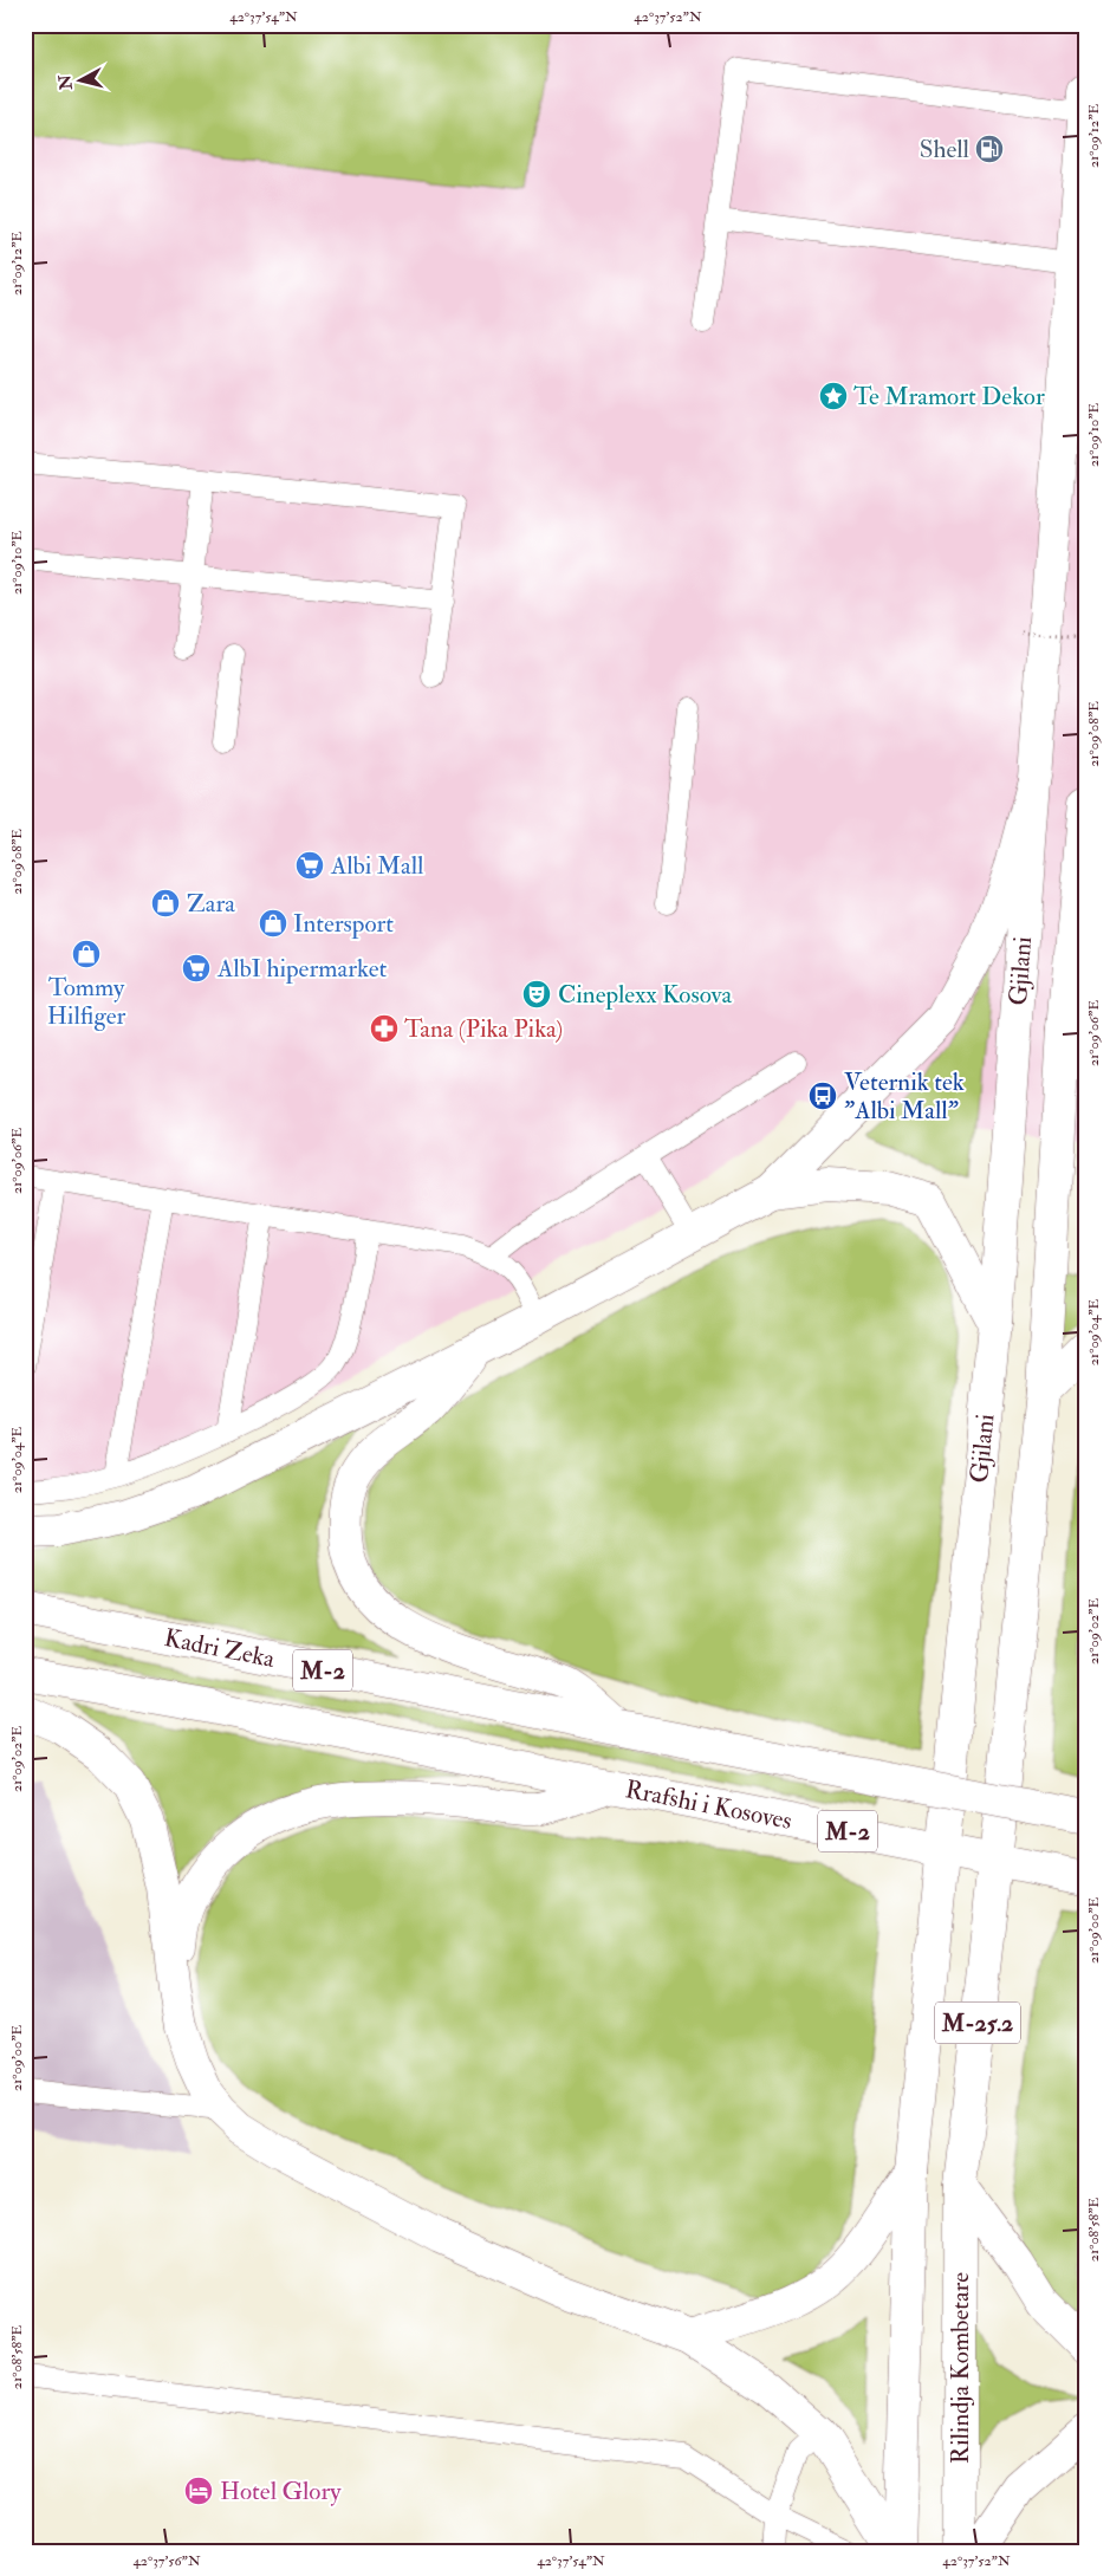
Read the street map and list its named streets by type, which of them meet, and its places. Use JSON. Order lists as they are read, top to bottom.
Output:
{
  "streets": {
    "main road": [
      "Gjilani",
      "Kadri Zeka",
      "M-2",
      "Rrafshi i Kosoves",
      "M-25.2",
      "Rilindja Kombetare"
    ]
  },
  "crossings": [
    ["Gjilani", "Rrafshi i Kosoves"],
    ["Gjilani", "M-25.2"],
    ["Kadri Zeka", "M-2"],
    ["M-2", "Rrafshi i Kosoves"],
    ["Rrafshi i Kosoves", "M-25.2"],
    ["M-25.2", "Rilindja Kombetare"]
  ],
  "places": {
    "fuel station": ["Shell"],
    "place": ["Te Mramort Dekor"],
    "supermarket": ["Albi Mall", "AlbI hipermarket"],
    "shop": ["Zara", "Intersport", "Tommy Hilfiger"],
    "theatre": ["Cineplexx Kosova"],
    "pharmacy": ["Tana (Pika Pika)"],
    "bus stop": ["Veternik tek \"Albi Mall\""],
    "hotel": ["Hotel Glory"]
  },
  "north": "left",
  "coordinates": [
    "42°37'54\"N",
    "42°37'52\"N",
    "21°09'12\"E",
    "21°09'10\"E",
    "21°09'08\"E",
    "21°09'06\"E",
    "21°09'04\"E",
    "21°09'02\"E",
    "21°09'00\"E",
    "21°08'58\"E",
    "42°37'56\"N"
  ]
}
